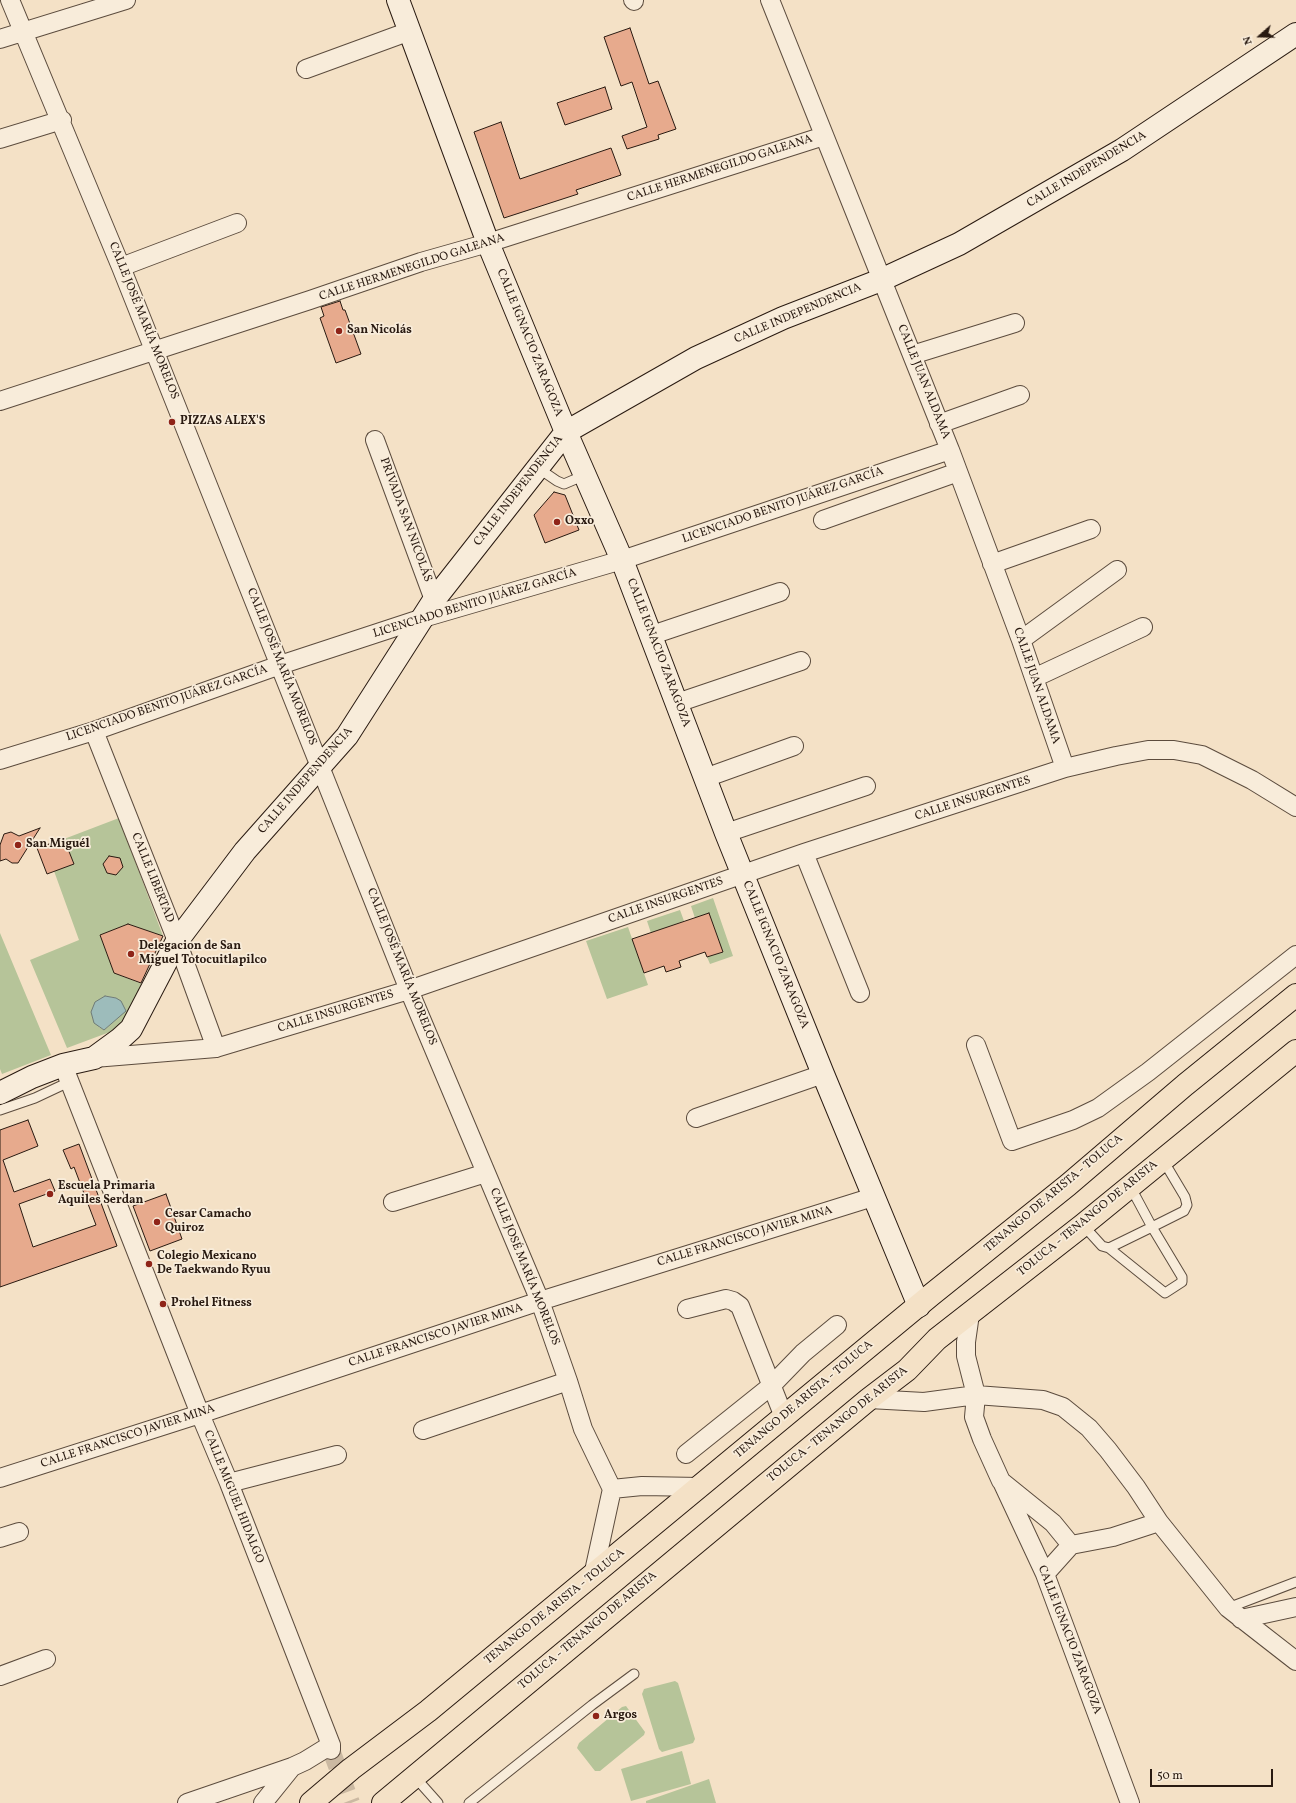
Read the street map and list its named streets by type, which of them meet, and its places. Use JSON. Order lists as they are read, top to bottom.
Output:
{
  "streets": {
    "highway": ["TENANGO DE ARISTA - TOLUCA", "TOLUCA - TENANGO DE ARISTA"],
    "street": [
      "CALLE HERMENEGILDO GALEANA",
      "CALLE INDEPENDENCIA",
      "CALLE JOSÉ MARÍA MORELOS",
      "CALLE IGNACIO ZARAGOZA",
      "CALLE JUAN ALDAMA",
      "LICENCIADO BENITO JUÁREZ GARCÍA",
      "PRIVADA SAN NICOLÁS",
      "CALLE INSURGENTES",
      "CALLE LIBERTAD",
      "CALLE FRANCISCO JAVIER MINA",
      "CALLE MIGUEL HIDALGO"
    ]
  },
  "crossings": [
    ["CALLE HERMENEGILDO GALEANA", "CALLE JOSÉ MARÍA MORELOS"],
    ["CALLE HERMENEGILDO GALEANA", "CALLE IGNACIO ZARAGOZA"],
    ["CALLE HERMENEGILDO GALEANA", "CALLE JUAN ALDAMA"],
    ["CALLE INDEPENDENCIA", "CALLE JOSÉ MARÍA MORELOS"],
    ["CALLE INDEPENDENCIA", "CALLE IGNACIO ZARAGOZA"],
    ["CALLE INDEPENDENCIA", "CALLE JUAN ALDAMA"],
    ["CALLE INDEPENDENCIA", "LICENCIADO BENITO JUÁREZ GARCÍA"],
    ["CALLE INDEPENDENCIA", "PRIVADA SAN NICOLÁS"],
    ["CALLE INDEPENDENCIA", "CALLE INSURGENTES"],
    ["CALLE INDEPENDENCIA", "CALLE LIBERTAD"],
    ["CALLE INDEPENDENCIA", "CALLE MIGUEL HIDALGO"],
    ["CALLE JOSÉ MARÍA MORELOS", "LICENCIADO BENITO JUÁREZ GARCÍA"],
    ["CALLE JOSÉ MARÍA MORELOS", "CALLE INSURGENTES"],
    ["CALLE JOSÉ MARÍA MORELOS", "CALLE FRANCISCO JAVIER MINA"],
    ["CALLE IGNACIO ZARAGOZA", "LICENCIADO BENITO JUÁREZ GARCÍA"],
    ["CALLE IGNACIO ZARAGOZA", "CALLE INSURGENTES"],
    ["CALLE IGNACIO ZARAGOZA", "TENANGO DE ARISTA - TOLUCA"],
    ["CALLE IGNACIO ZARAGOZA", "TOLUCA - TENANGO DE ARISTA"],
    ["CALLE IGNACIO ZARAGOZA", "CALLE FRANCISCO JAVIER MINA"],
    ["CALLE JUAN ALDAMA", "LICENCIADO BENITO JUÁREZ GARCÍA"],
    ["CALLE JUAN ALDAMA", "CALLE INSURGENTES"],
    ["LICENCIADO BENITO JUÁREZ GARCÍA", "CALLE LIBERTAD"],
    ["CALLE INSURGENTES", "CALLE LIBERTAD"],
    ["CALLE FRANCISCO JAVIER MINA", "CALLE MIGUEL HIDALGO"]
  ],
  "places": [
    "San Nicolás",
    "PIZZAS ALEX'S",
    "Oxxo",
    "San Miguél",
    "Delegacion de San Miguel Totocuitlapilco",
    "Escuela Primaria Aquiles Serdan",
    "Cesar Camacho Quiroz",
    "Colegio Mexicano De Taekwando Ryuu",
    "Prohel Fitness",
    "Argos"
  ],
  "scale_bar": "50 m",
  "north": "left"
}
